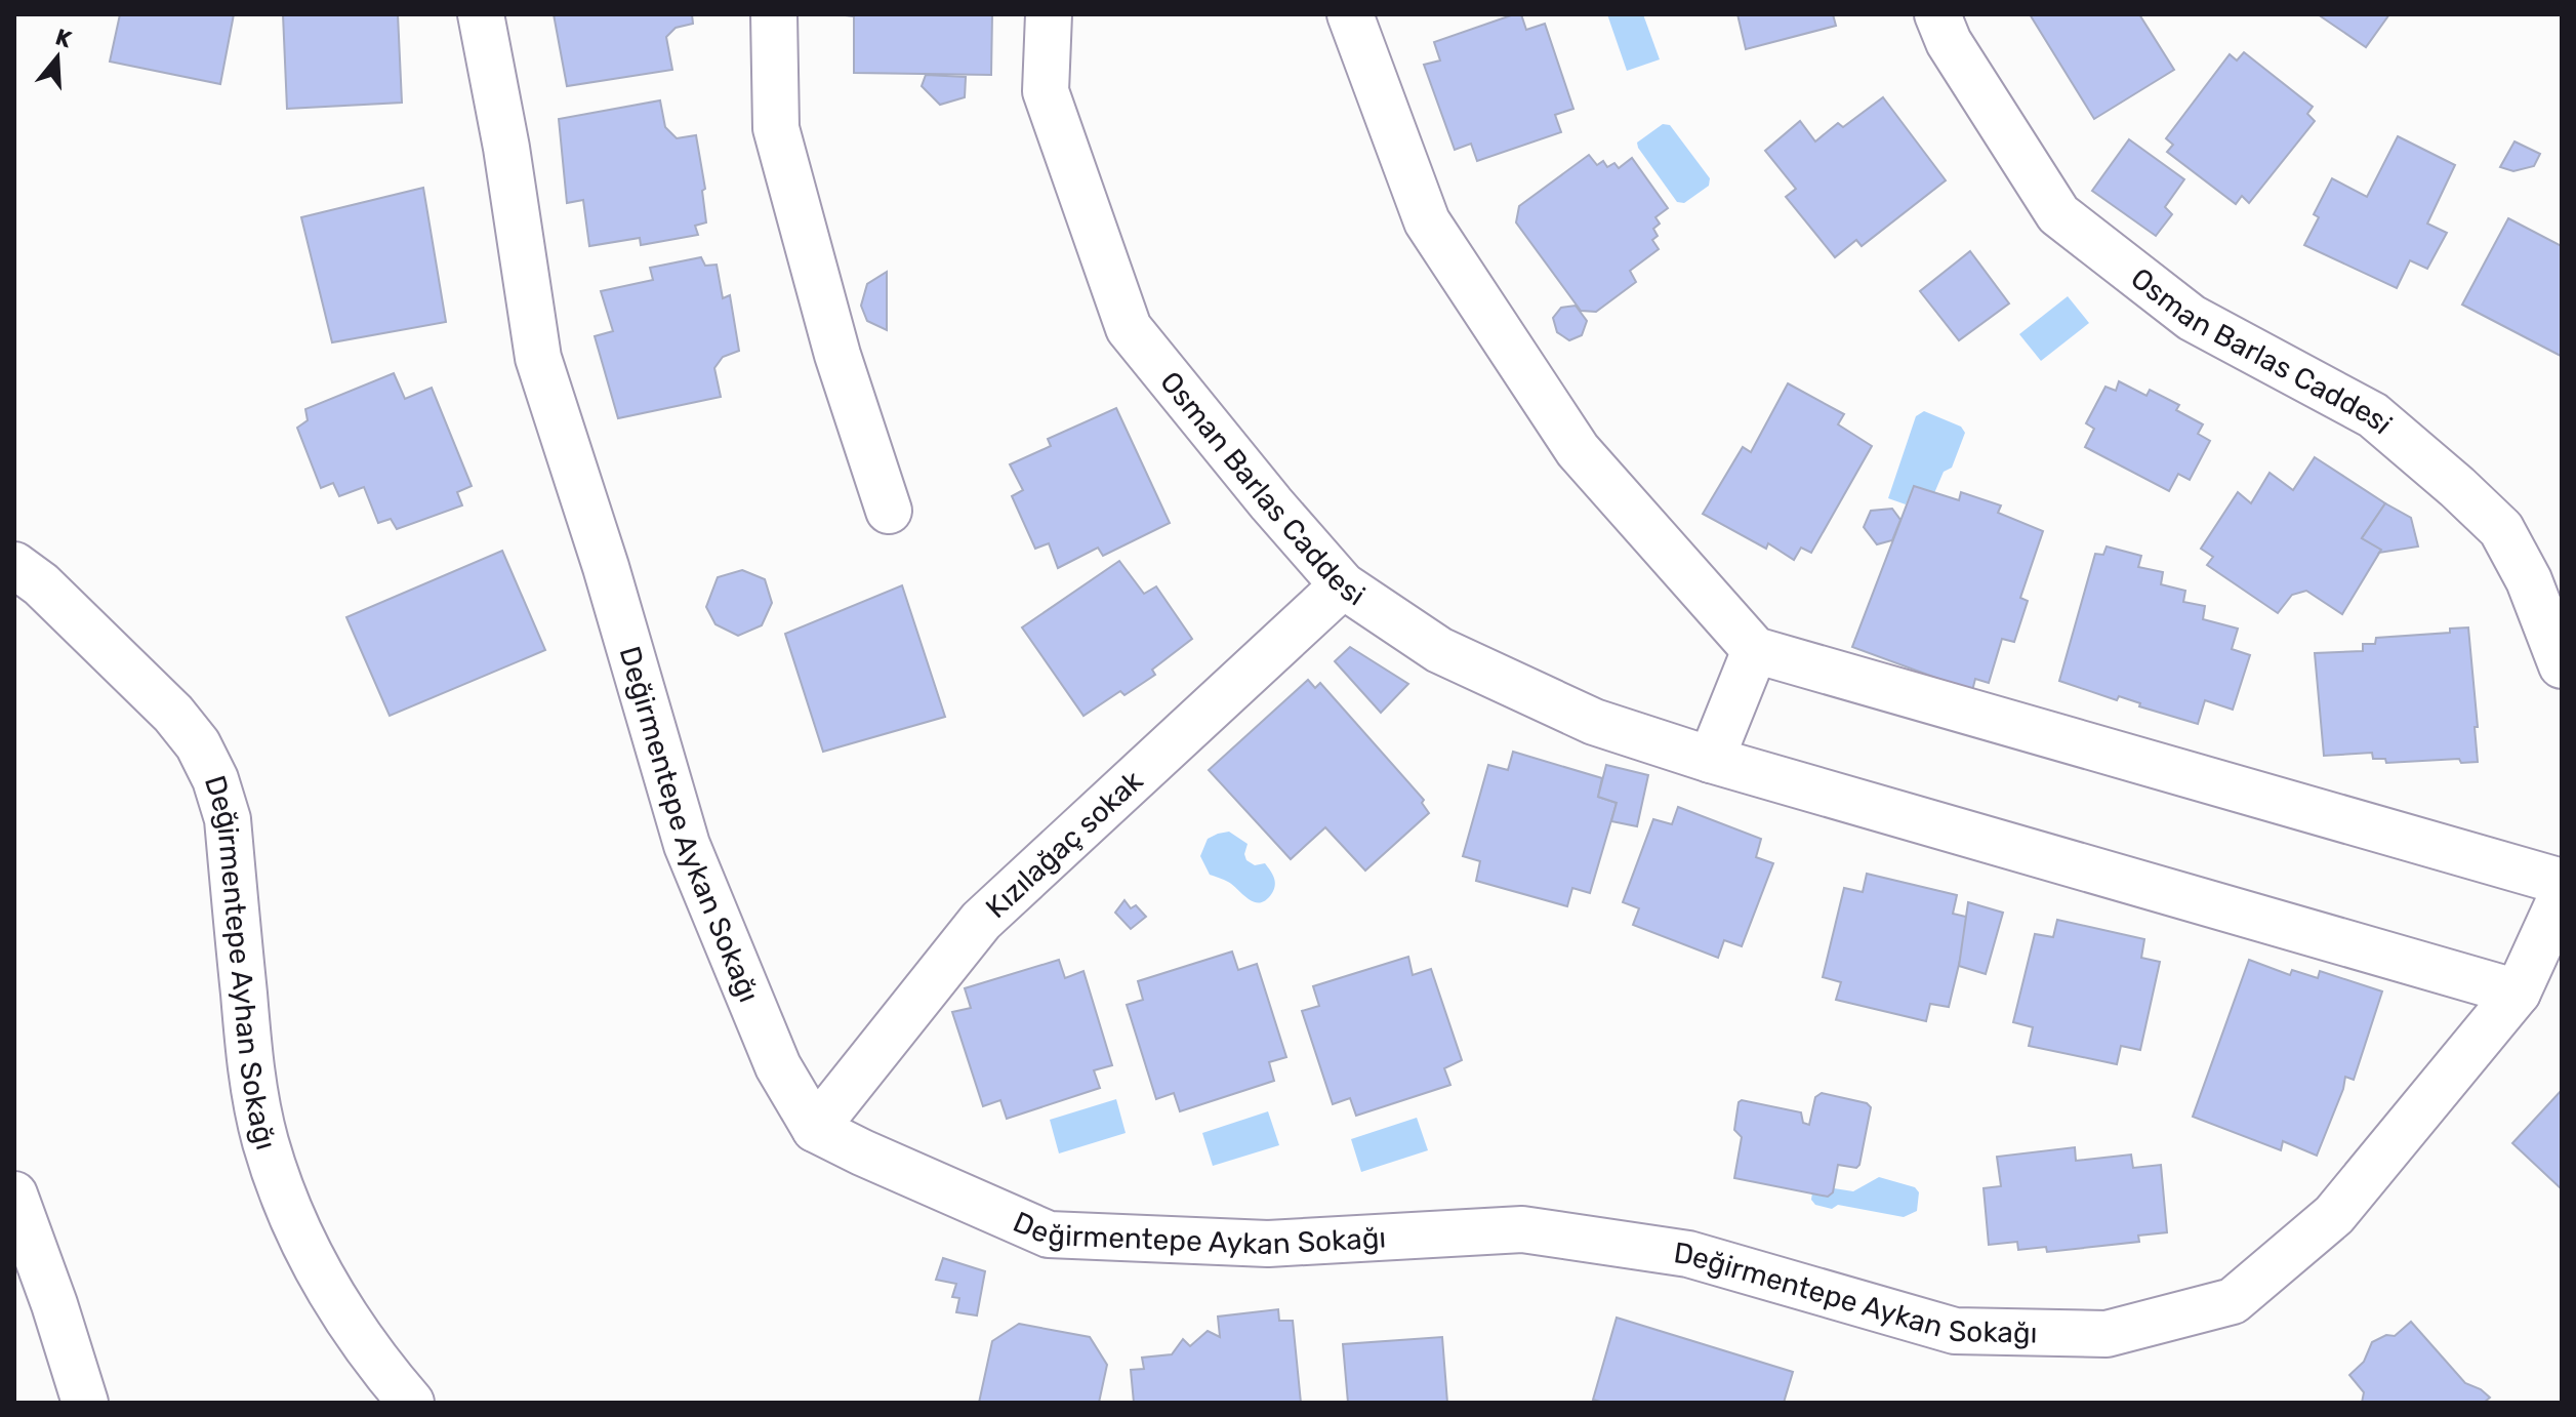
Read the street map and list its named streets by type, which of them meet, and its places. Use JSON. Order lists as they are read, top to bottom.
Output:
{
  "streets": {
    "street": [
      "Osman Barlas Caddesi",
      "Değirmentepe Aykan Sokağı",
      "Kızılağaç sokak",
      "Değirmentepe Ayhan Sokağı"
    ]
  },
  "crossings": [
    ["Osman Barlas Caddesi", "Değirmentepe Aykan Sokağı"],
    ["Osman Barlas Caddesi", "Kızılağaç sokak"],
    ["Değirmentepe Aykan Sokağı", "Kızılağaç sokak"]
  ],
  "north": "top"
}
